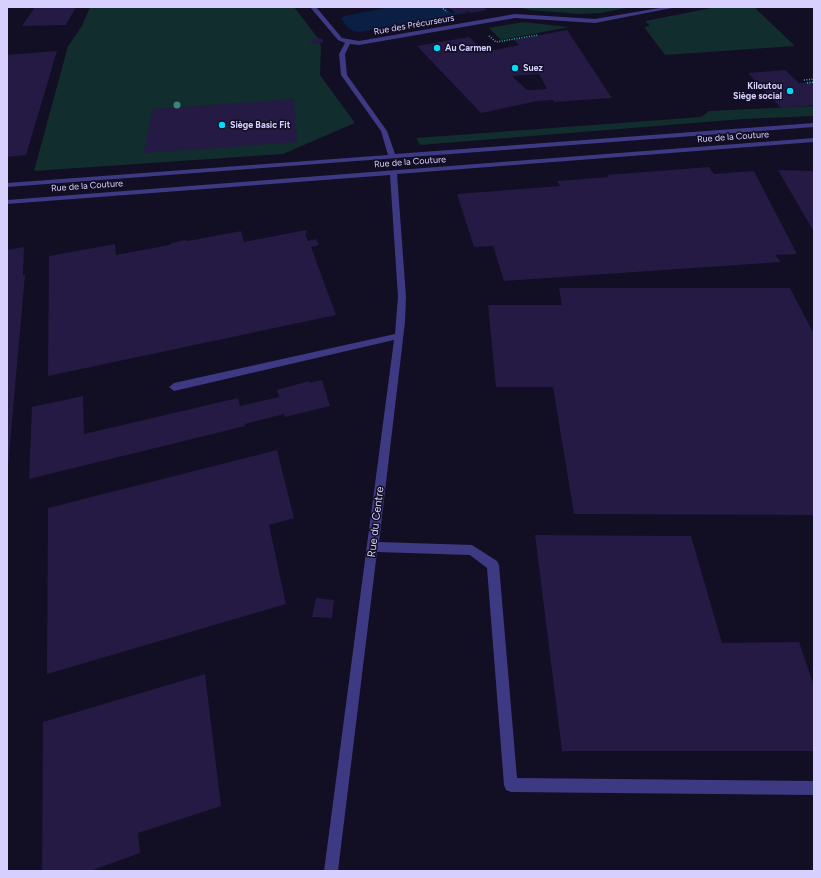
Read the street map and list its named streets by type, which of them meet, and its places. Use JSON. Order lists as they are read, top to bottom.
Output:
{
  "streets": {
    "street": ["Rue des Précurseurs", "Rue de la Couture", "Rue du Centre"]
  },
  "crossings": [
    ["Rue de la Couture", "Rue du Centre"]
  ],
  "places": [
    "Au Carmen",
    "Suez",
    "Kiloutou Siège social",
    "Siège Basic Fit"
  ]
}
